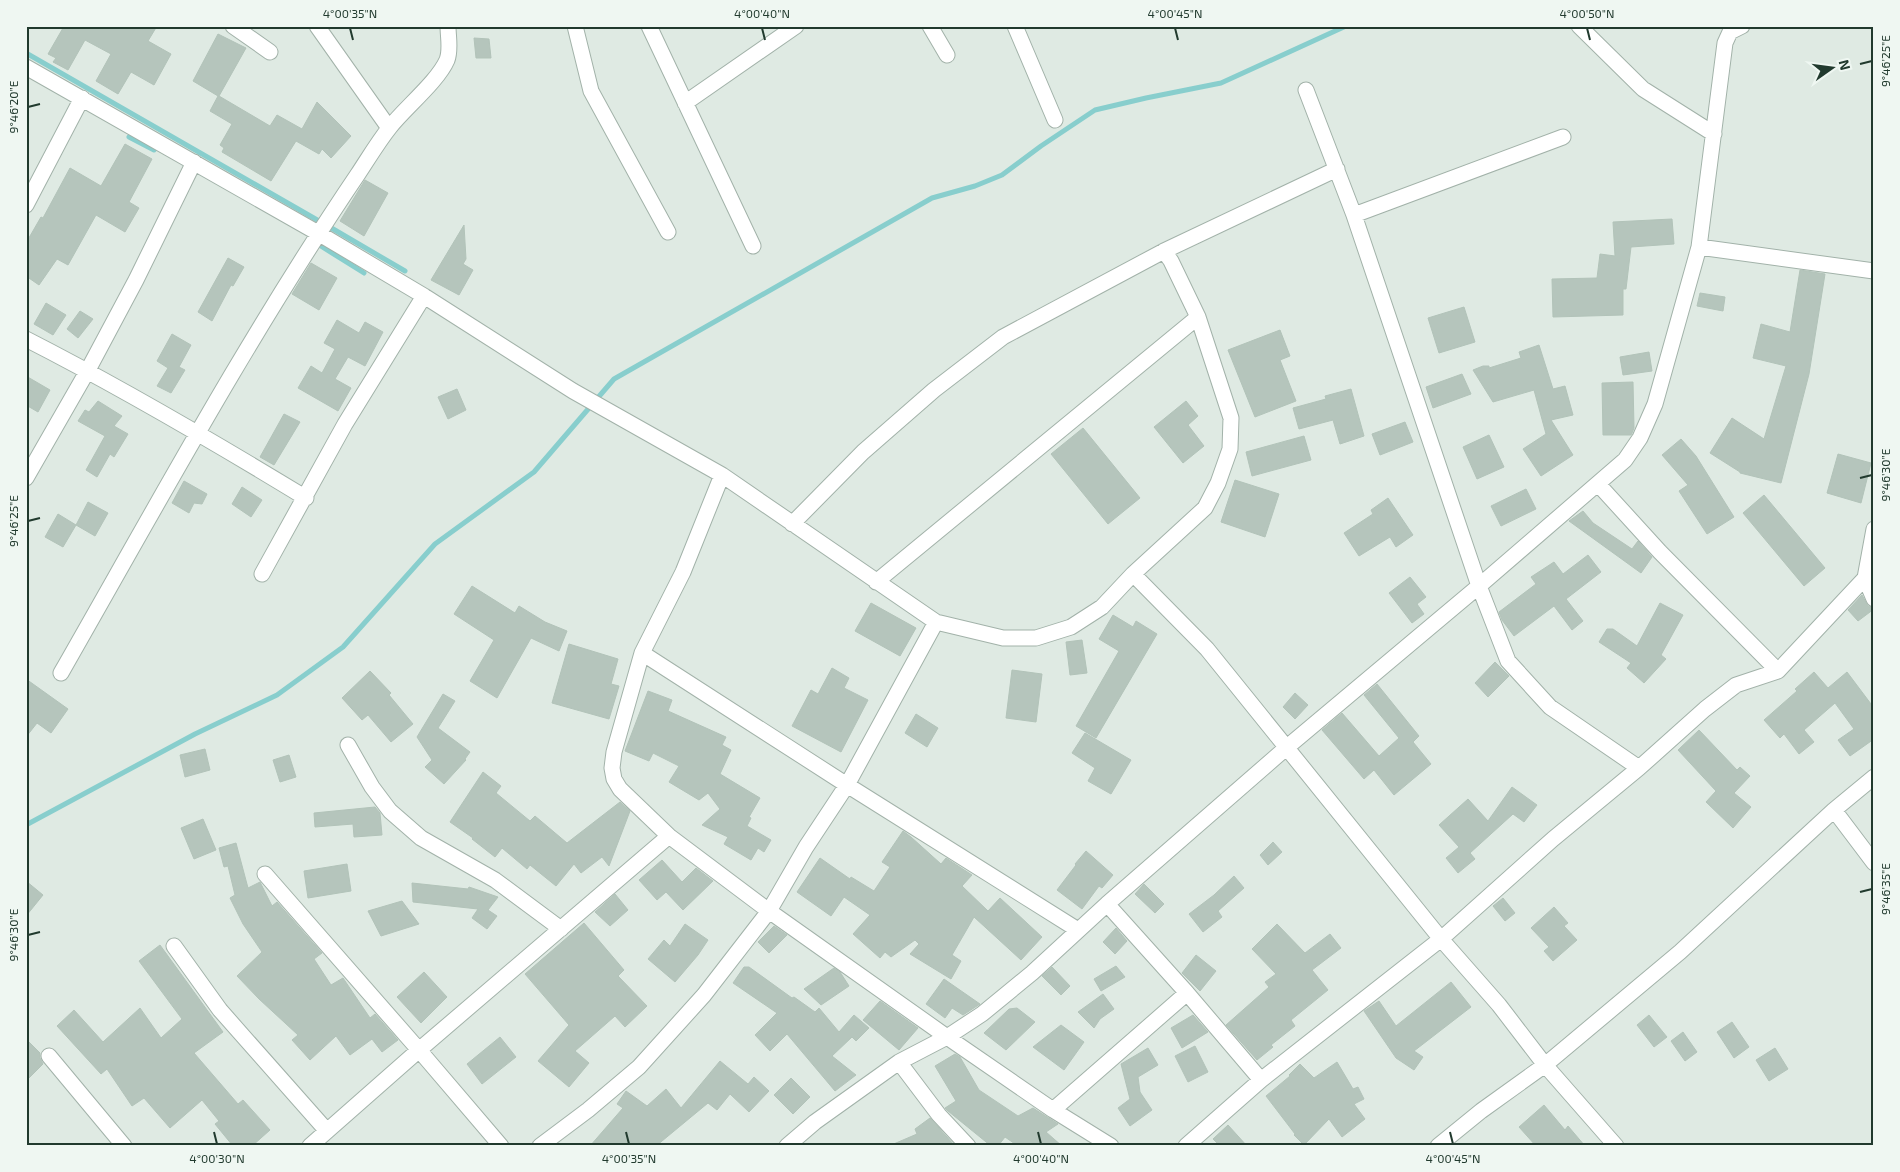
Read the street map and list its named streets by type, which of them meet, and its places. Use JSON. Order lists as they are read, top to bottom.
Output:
{
  "north": "right",
  "coordinates": [
    "4°00'35\"N",
    "4°00'40\"N",
    "4°00'45\"N",
    "4°00'50\"N",
    "9°46'25\"E",
    "9°46'20\"E",
    "9°46'30\"E",
    "9°46'35\"E",
    "4°00'30\"N"
  ]
}
